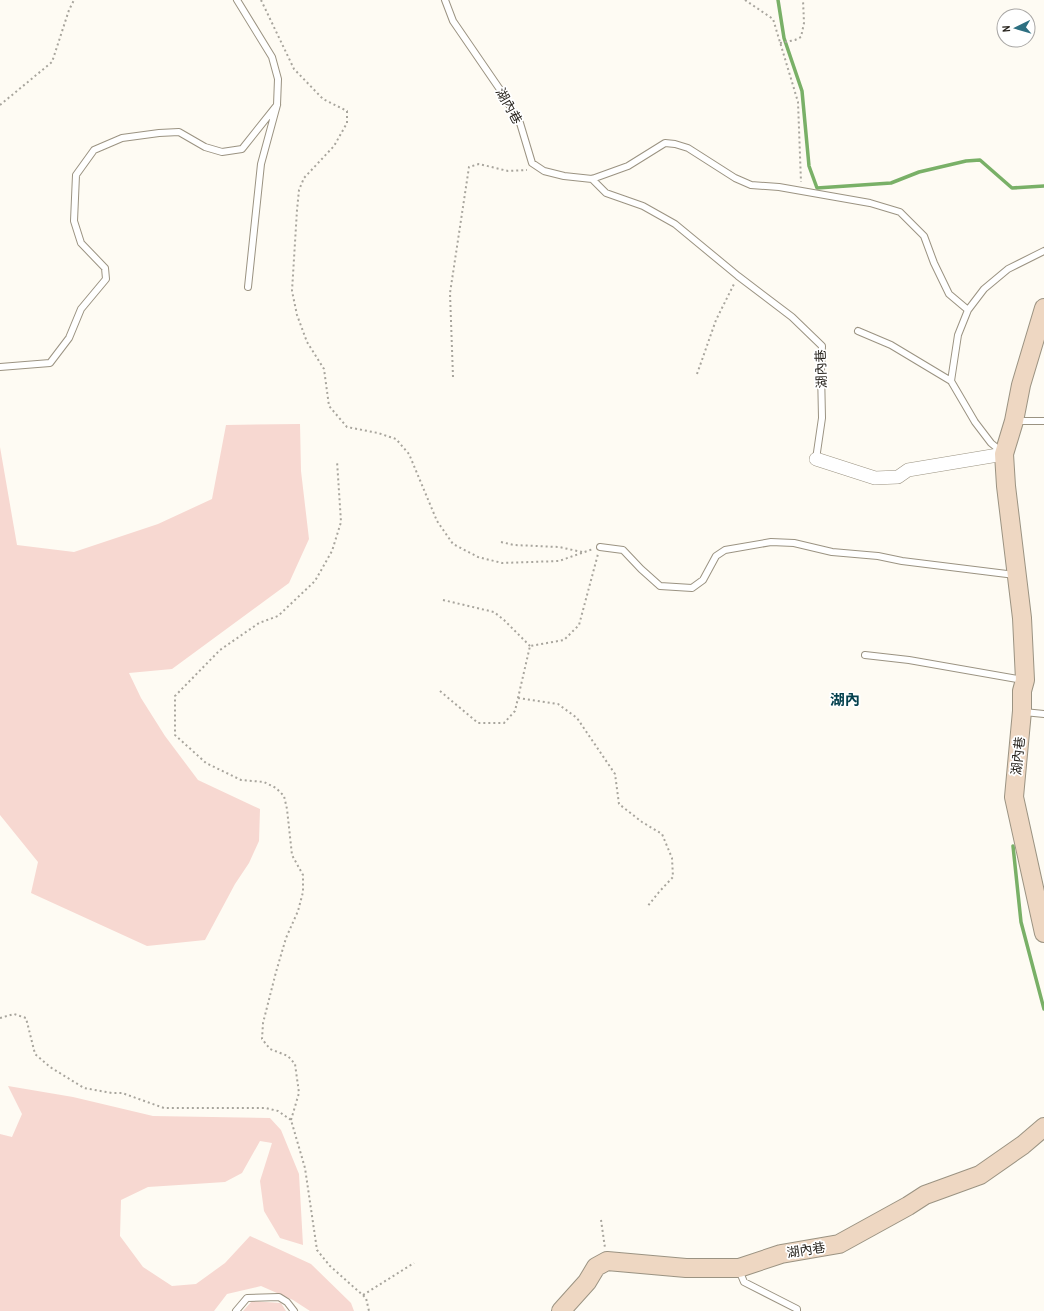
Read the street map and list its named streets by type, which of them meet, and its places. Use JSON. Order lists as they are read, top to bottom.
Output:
{
  "streets": {
    "street": ["湖內巷"]
  },
  "districts": ["湖內"],
  "north": "left"
}
